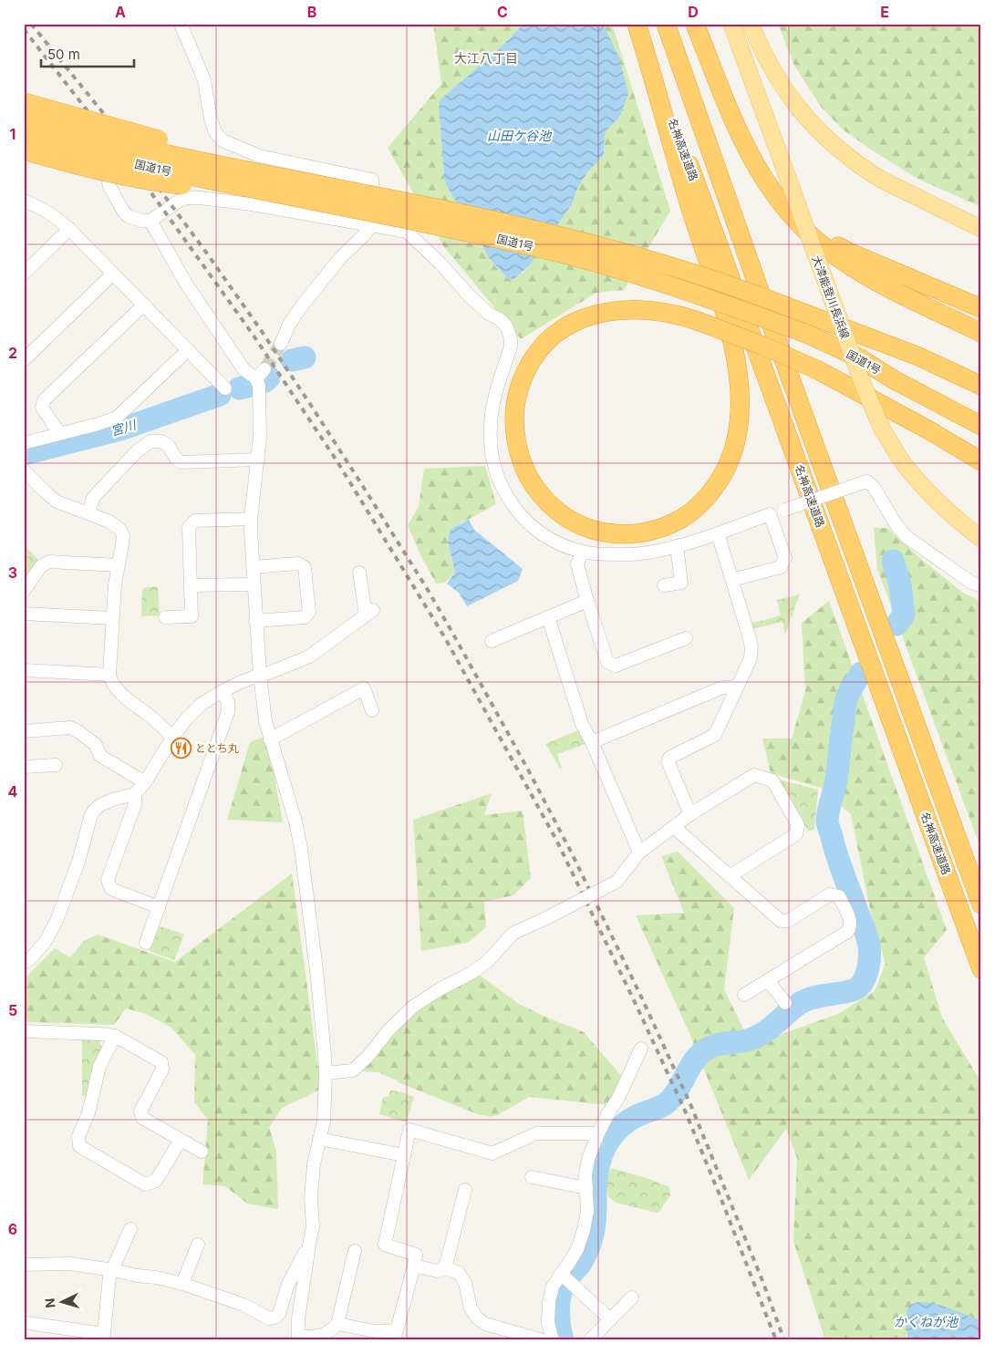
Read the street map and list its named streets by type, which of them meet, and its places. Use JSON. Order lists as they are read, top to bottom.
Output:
{
  "streets": {
    "highway": ["名神高速道路", "国道1号"],
    "main road": ["大津能登川長浜線"]
  },
  "districts": ["大江八丁目"],
  "water": ["山田ケ谷池", "宮川", "かくねが池"],
  "places": {
    "restaurant": ["ととち丸"]
  },
  "scale_bar": "50 m",
  "north": "left",
  "grid": {
    "columns": [
      "A",
      "B",
      "C",
      "D",
      "E"
    ],
    "rows": [
      "1",
      "2",
      "3",
      "4",
      "5",
      "6"
    ]
  }
}
